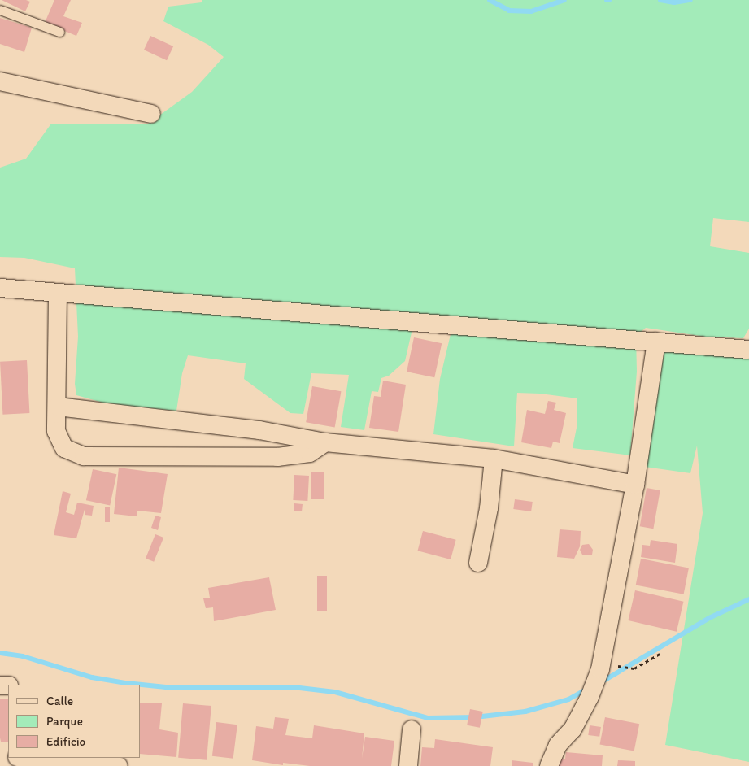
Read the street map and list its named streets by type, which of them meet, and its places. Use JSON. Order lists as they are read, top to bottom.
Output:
{
  "legend": ["Calle", "Parque", "Edificio"]
}
